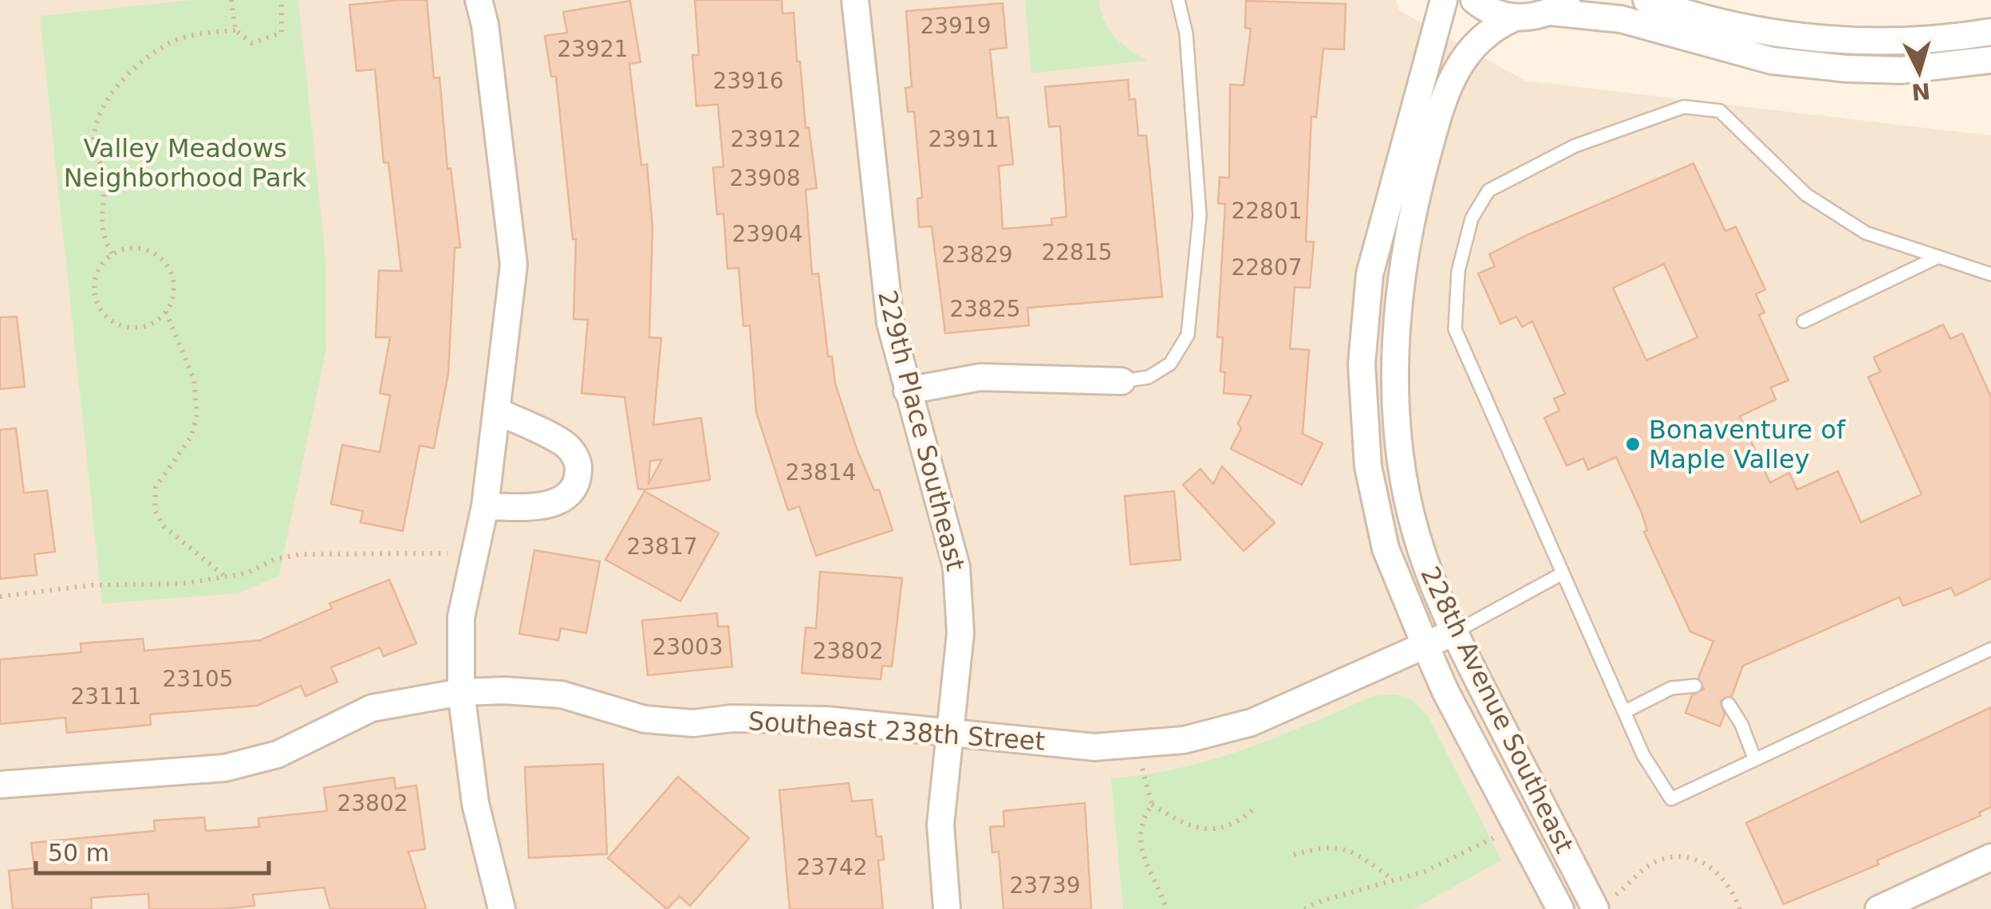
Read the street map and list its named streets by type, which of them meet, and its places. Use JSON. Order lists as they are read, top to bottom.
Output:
{
  "streets": {
    "street": ["229th Place Southeast", "228th Avenue Southeast", "Southeast 238th Street"]
  },
  "crossings": [
    ["229th Place Southeast", "Southeast 238th Street"],
    ["228th Avenue Southeast", "Southeast 238th Street"]
  ],
  "parks": ["Valley Meadows Neighborhood Park"],
  "places": ["Bonaventure of Maple Valley"],
  "house_numbers": [
    "23919",
    "23921",
    "23916",
    "23912",
    "23911",
    "23908",
    "22801",
    "23904",
    "22815",
    "23829",
    "22807",
    "23825",
    "23814",
    "23817",
    "23003",
    "23802",
    "23105",
    "23111",
    "23802",
    "23742",
    "23739"
  ],
  "scale_bar": "50 m",
  "north": "bottom"
}
